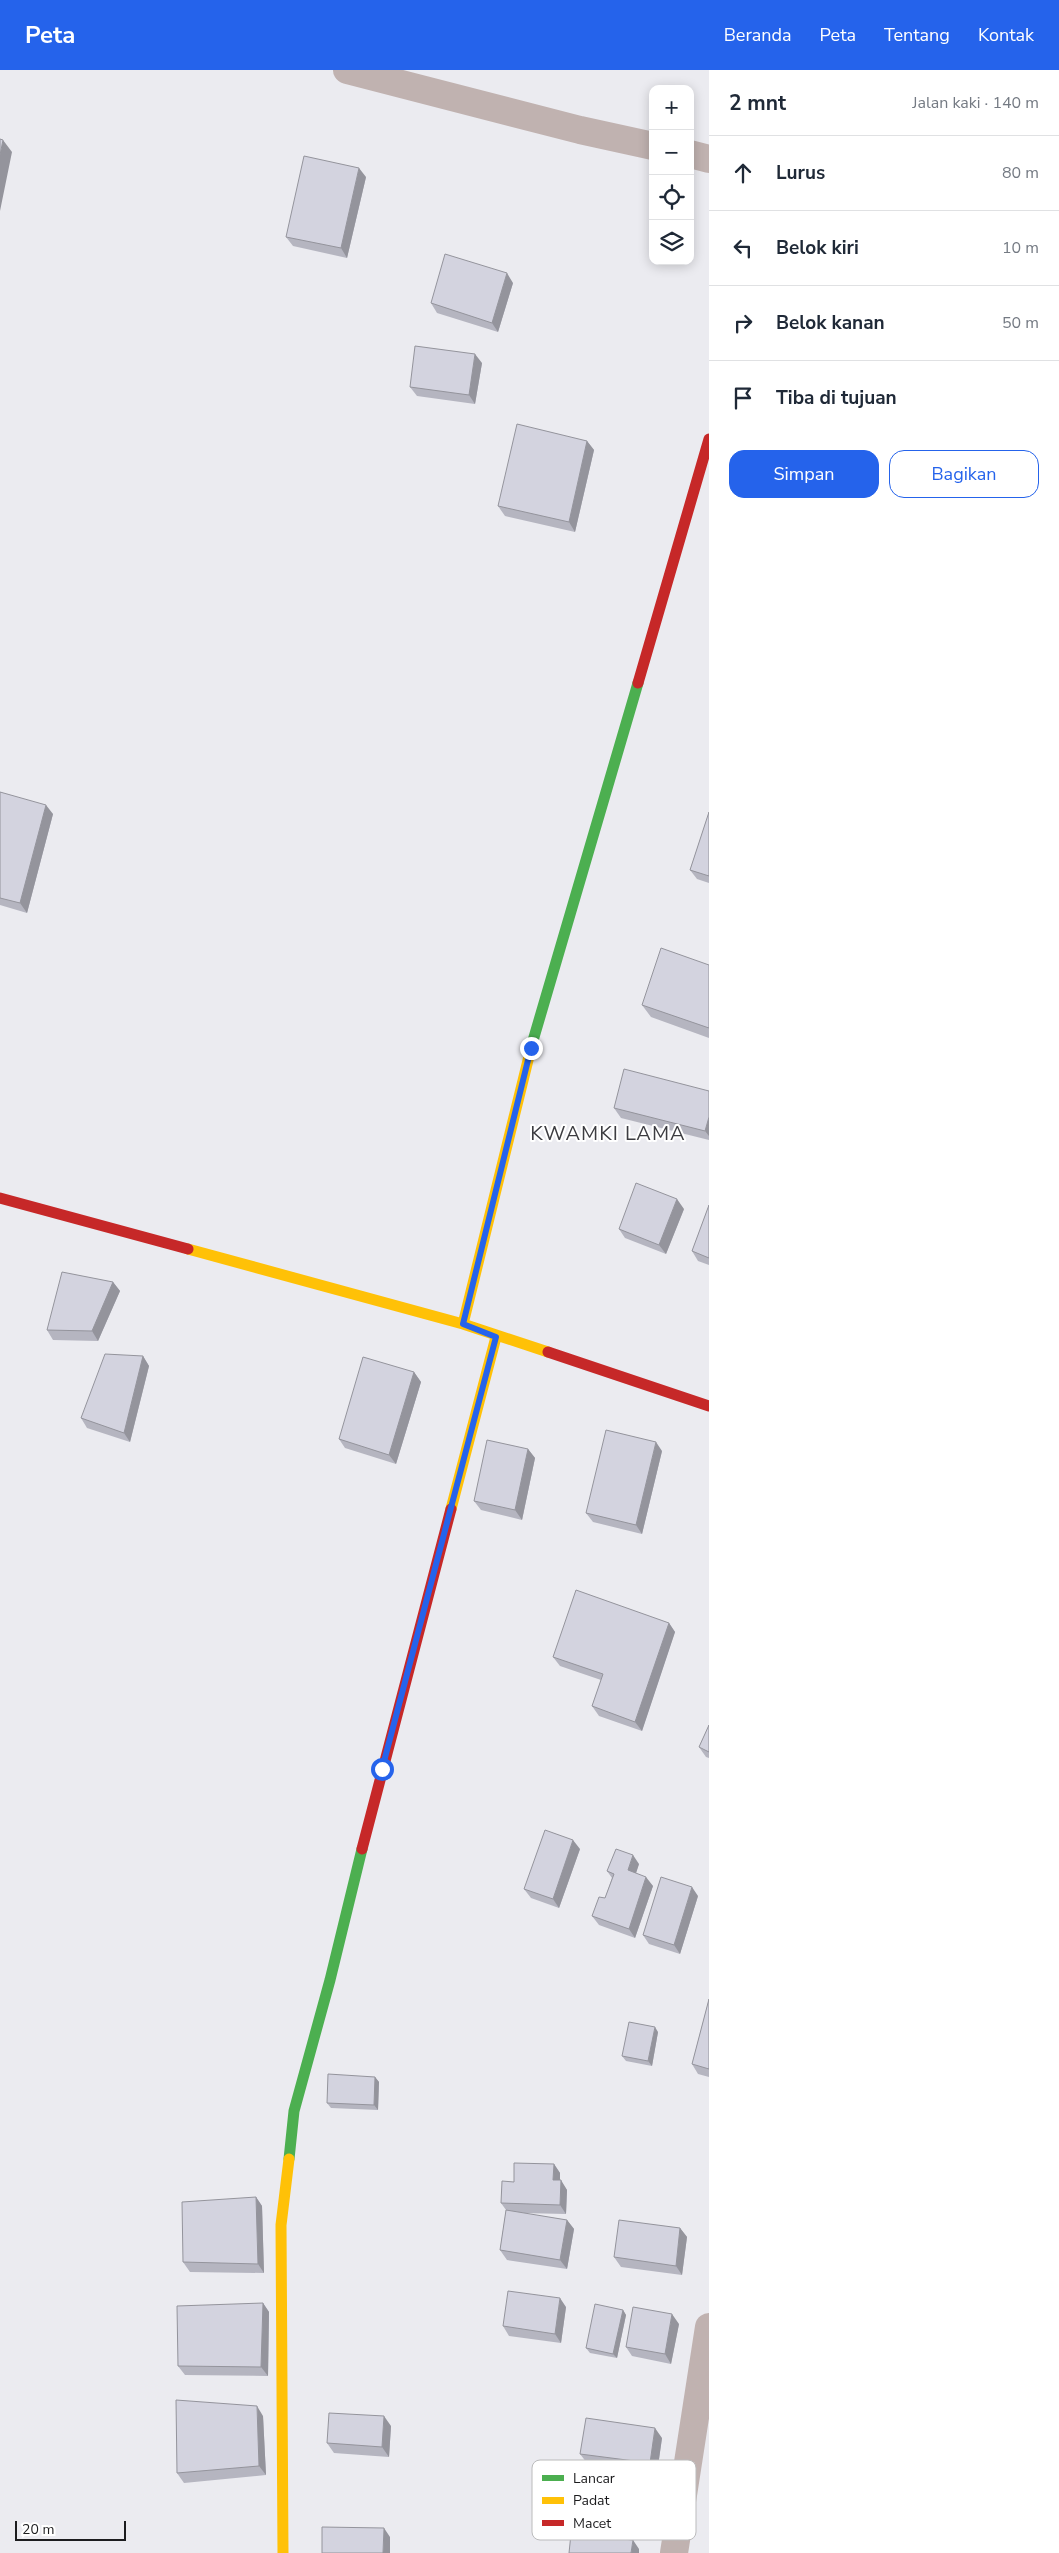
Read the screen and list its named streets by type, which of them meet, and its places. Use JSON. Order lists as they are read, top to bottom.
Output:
{
  "districts": ["KWAMKI LAMA"],
  "legend": ["Lancar", "Padat", "Macet"],
  "scale_bar": "20 m",
  "page": {
    "header": "Peta",
    "nav": [
      "Beranda",
      "Peta",
      "Tentang",
      "Kontak"
    ],
    "heading": ["2 mnt", "Jalan kaki · 140 m"],
    "map_buttons": ["+", "−"],
    "list": [
      ["Lurus", "80 m"],
      ["Belok kiri", "10 m"],
      ["Belok kanan", "50 m"],
      "Tiba di tujuan"
    ],
    "buttons": ["Simpan", "Bagikan"],
    "scale": "20 m"
  }
}
